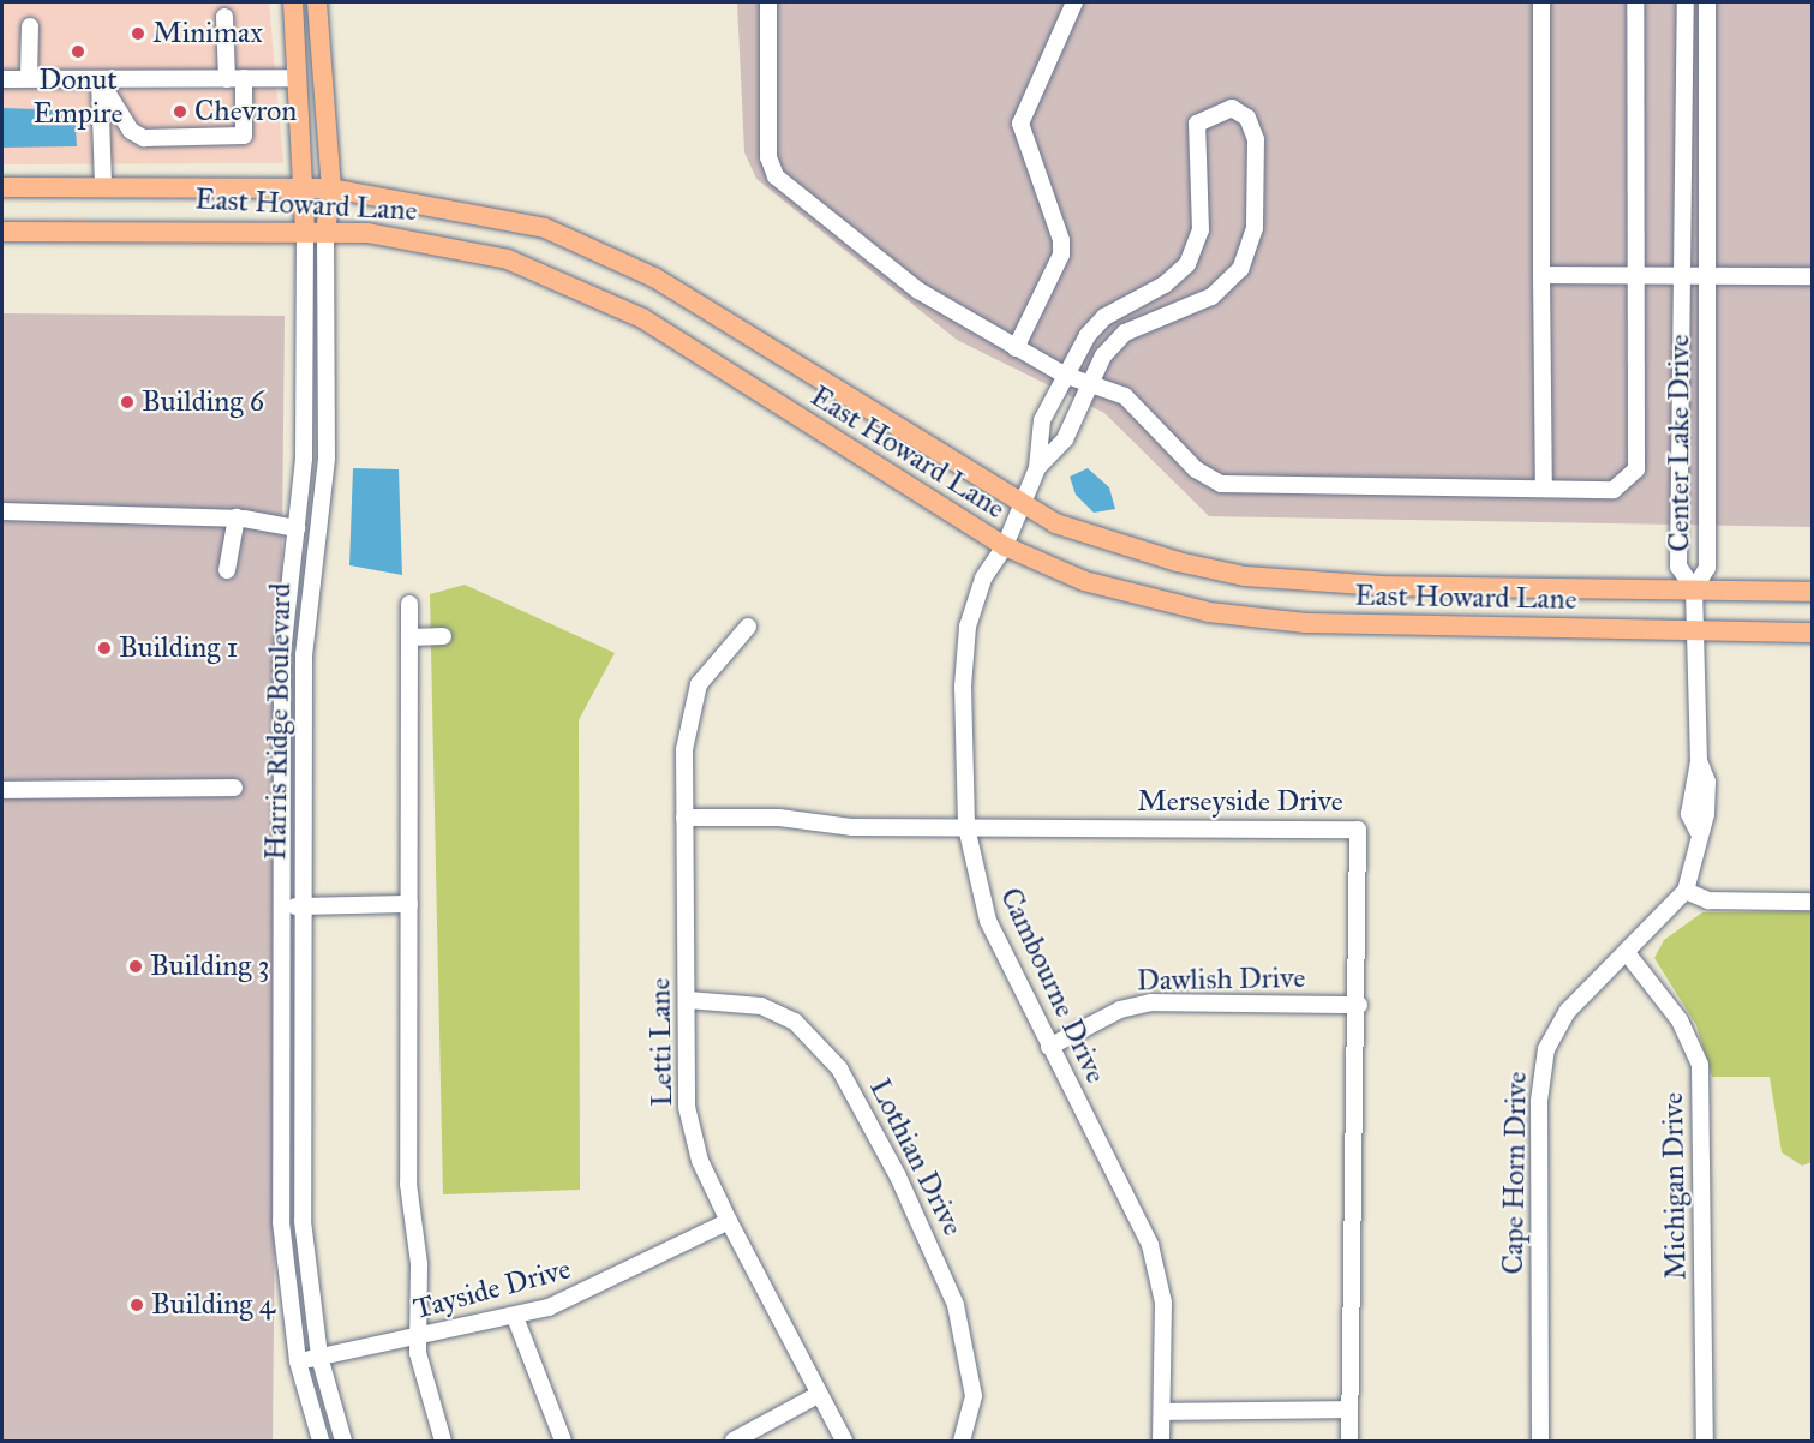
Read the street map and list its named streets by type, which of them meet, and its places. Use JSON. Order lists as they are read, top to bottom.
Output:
{
  "streets": {
    "main road": ["East Howard Lane", "Harris Ridge Boulevard"],
    "street": [
      "Center Lake Drive",
      "Merseyside Drive",
      "Dawlish Drive",
      "Cambourne Drive",
      "Letti Lane",
      "Lothian Drive",
      "Cape Horn Drive",
      "Michigan Drive",
      "Tayside Drive"
    ]
  },
  "crossings": [
    ["East Howard Lane", "Center Lake Drive"],
    ["East Howard Lane", "Harris Ridge Boulevard"],
    ["East Howard Lane", "Cambourne Drive"],
    ["Harris Ridge Boulevard", "Tayside Drive"],
    ["Merseyside Drive", "Dawlish Drive"],
    ["Merseyside Drive", "Cambourne Drive"],
    ["Merseyside Drive", "Letti Lane"],
    ["Dawlish Drive", "Cambourne Drive"],
    ["Letti Lane", "Lothian Drive"],
    ["Letti Lane", "Tayside Drive"],
    ["Cape Horn Drive", "Michigan Drive"]
  ],
  "places": [
    "Minimax",
    "Donut Empire",
    "Chevron",
    "Building 6",
    "Building 1",
    "Building 3",
    "Building 4"
  ]
}
